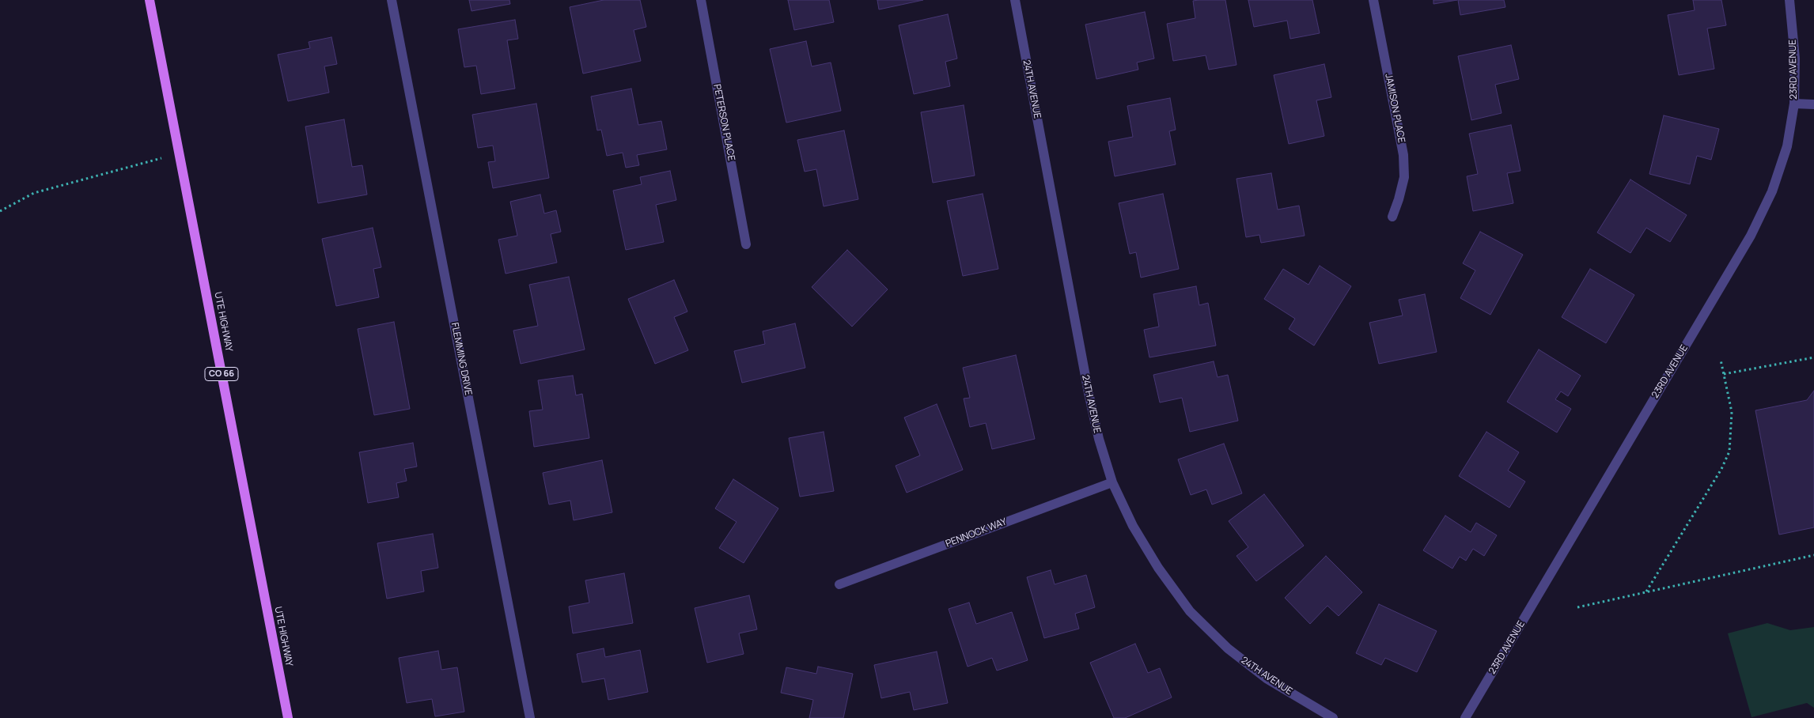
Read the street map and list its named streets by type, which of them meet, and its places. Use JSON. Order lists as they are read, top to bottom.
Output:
{
  "streets": {
    "main road": ["UTE HIGHWAY", "CO 66"],
    "street": [
      "23RD AVENUE",
      "24TH AVENUE",
      "JAMISON PLACE",
      "PETERSON PLACE",
      "FLEMMING DRIVE",
      "PENNOCK WAY"
    ]
  },
  "crossings": [
    ["24TH AVENUE", "PENNOCK WAY"]
  ]
}
